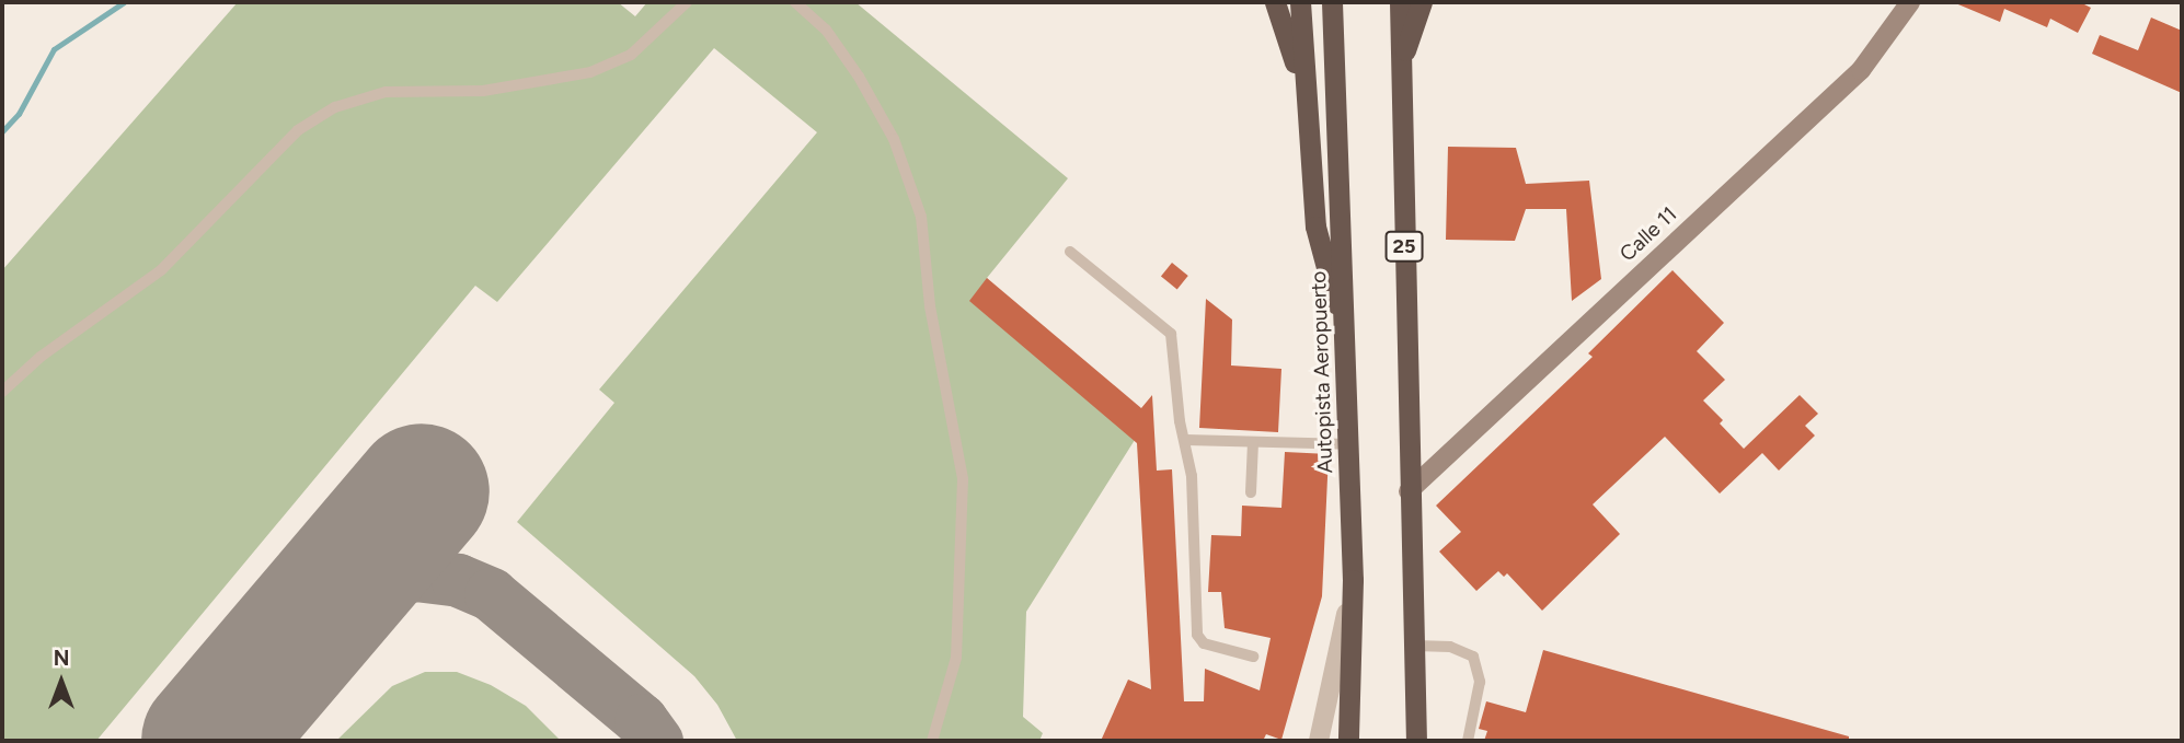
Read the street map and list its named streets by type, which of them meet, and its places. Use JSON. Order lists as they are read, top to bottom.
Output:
{
  "streets": {
    "highway": ["25", "Autopista Aeropuerto"],
    "main road": ["Calle 11"]
  },
  "crossings": [
    ["Calle 11", "25"]
  ],
  "north": "top"
}
